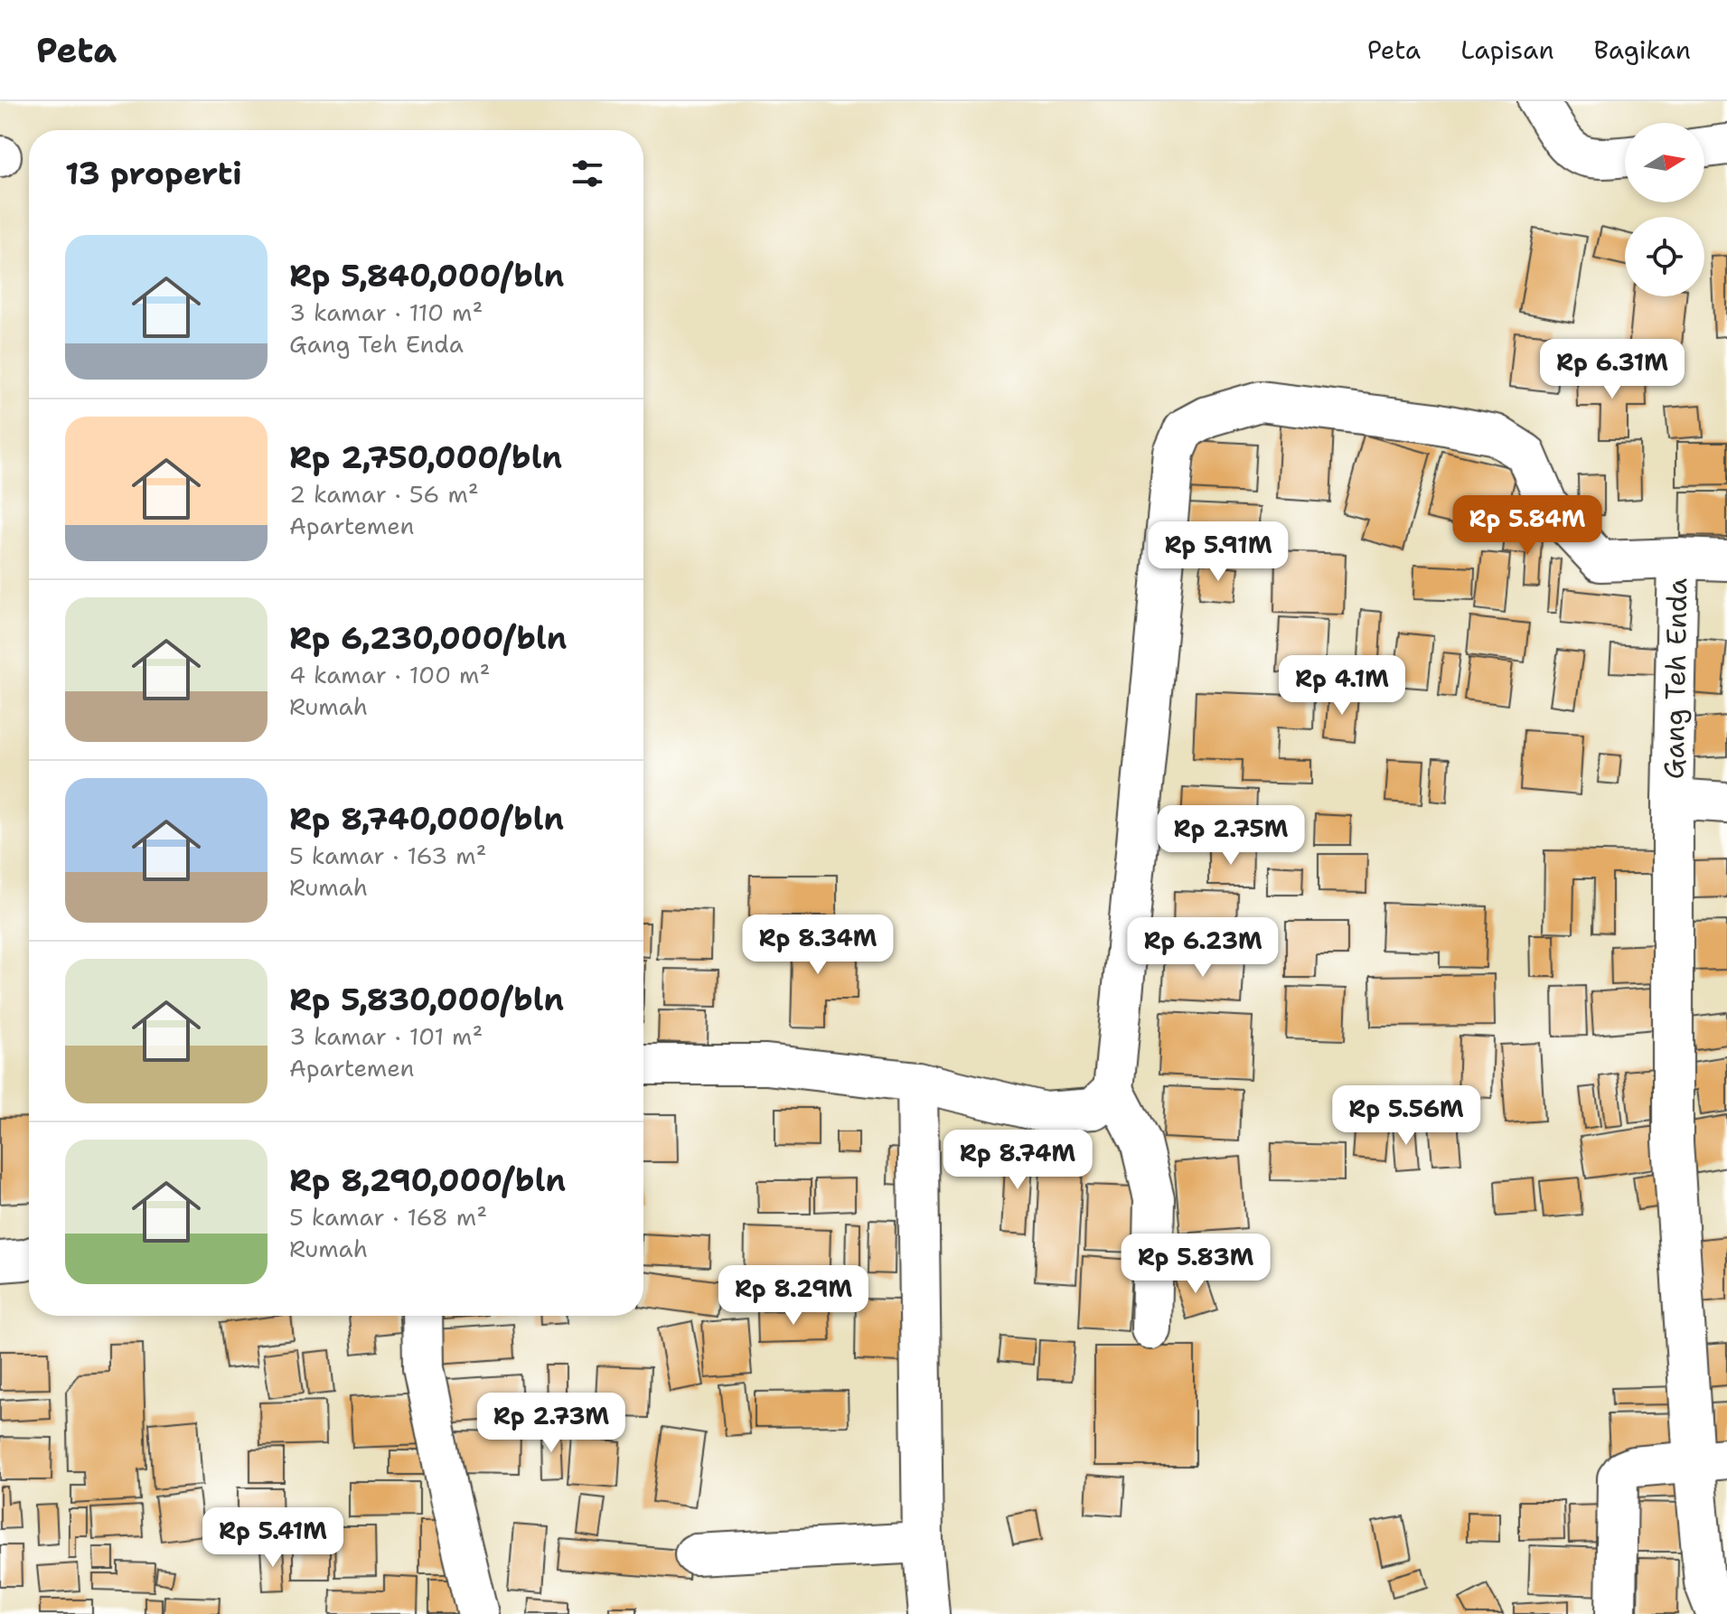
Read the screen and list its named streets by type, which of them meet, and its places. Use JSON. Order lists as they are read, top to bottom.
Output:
{
  "streets": {
    "street": ["Gang Teh Enda"]
  },
  "north": "right",
  "page": {
    "header": "Peta",
    "nav": ["Peta", "Lapisan", "Bagikan"],
    "heading": "13 properti",
    "list": [
      {
        "name": "Rp 5,840,000/bln",
        "note": "3 kamar · 110 m² · Gang Teh Enda"
      },
      {
        "name": "Rp 2,750,000/bln",
        "note": "2 kamar · 56 m² · Apartemen"
      },
      {
        "name": "Rp 6,230,000/bln",
        "note": "4 kamar · 100 m² · Rumah"
      },
      {
        "name": "Rp 8,740,000/bln",
        "note": "5 kamar · 163 m² · Rumah"
      },
      {
        "name": "Rp 5,830,000/bln",
        "note": "3 kamar · 101 m² · Apartemen"
      },
      {
        "name": "Rp 8,290,000/bln",
        "note": "5 kamar · 168 m² · Rumah"
      }
    ],
    "price": [
      "Rp 6.31M",
      "Rp 5.84M",
      "Rp 5.91M",
      "Rp 4.1M",
      "Rp 2.75M",
      "Rp 8.34M",
      "Rp 6.23M",
      "Rp 5.56M",
      "Rp 8.74M",
      "Rp 5.83M",
      "Rp 8.29M",
      "Rp 2.73M",
      "Rp 5.41M"
    ]
  }
}
